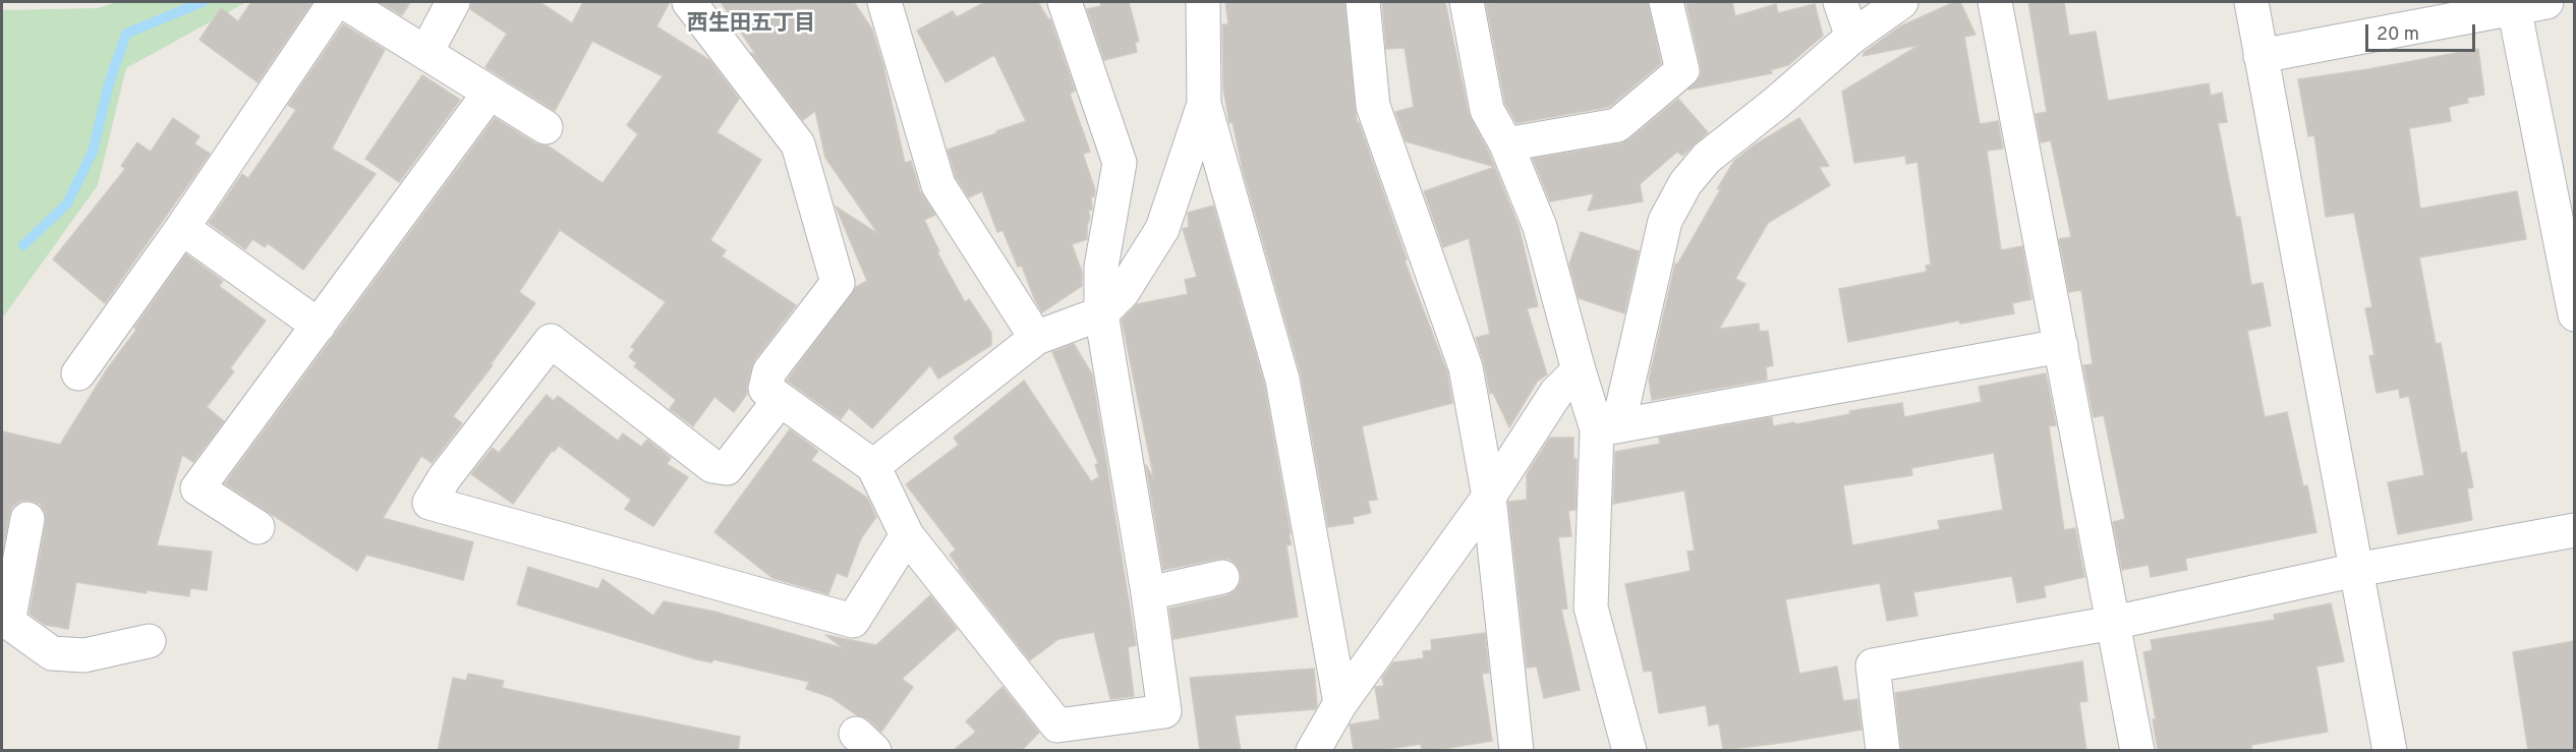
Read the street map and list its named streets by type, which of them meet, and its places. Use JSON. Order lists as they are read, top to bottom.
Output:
{
  "districts": ["西生田五丁目"],
  "scale_bar": "20 m"
}
